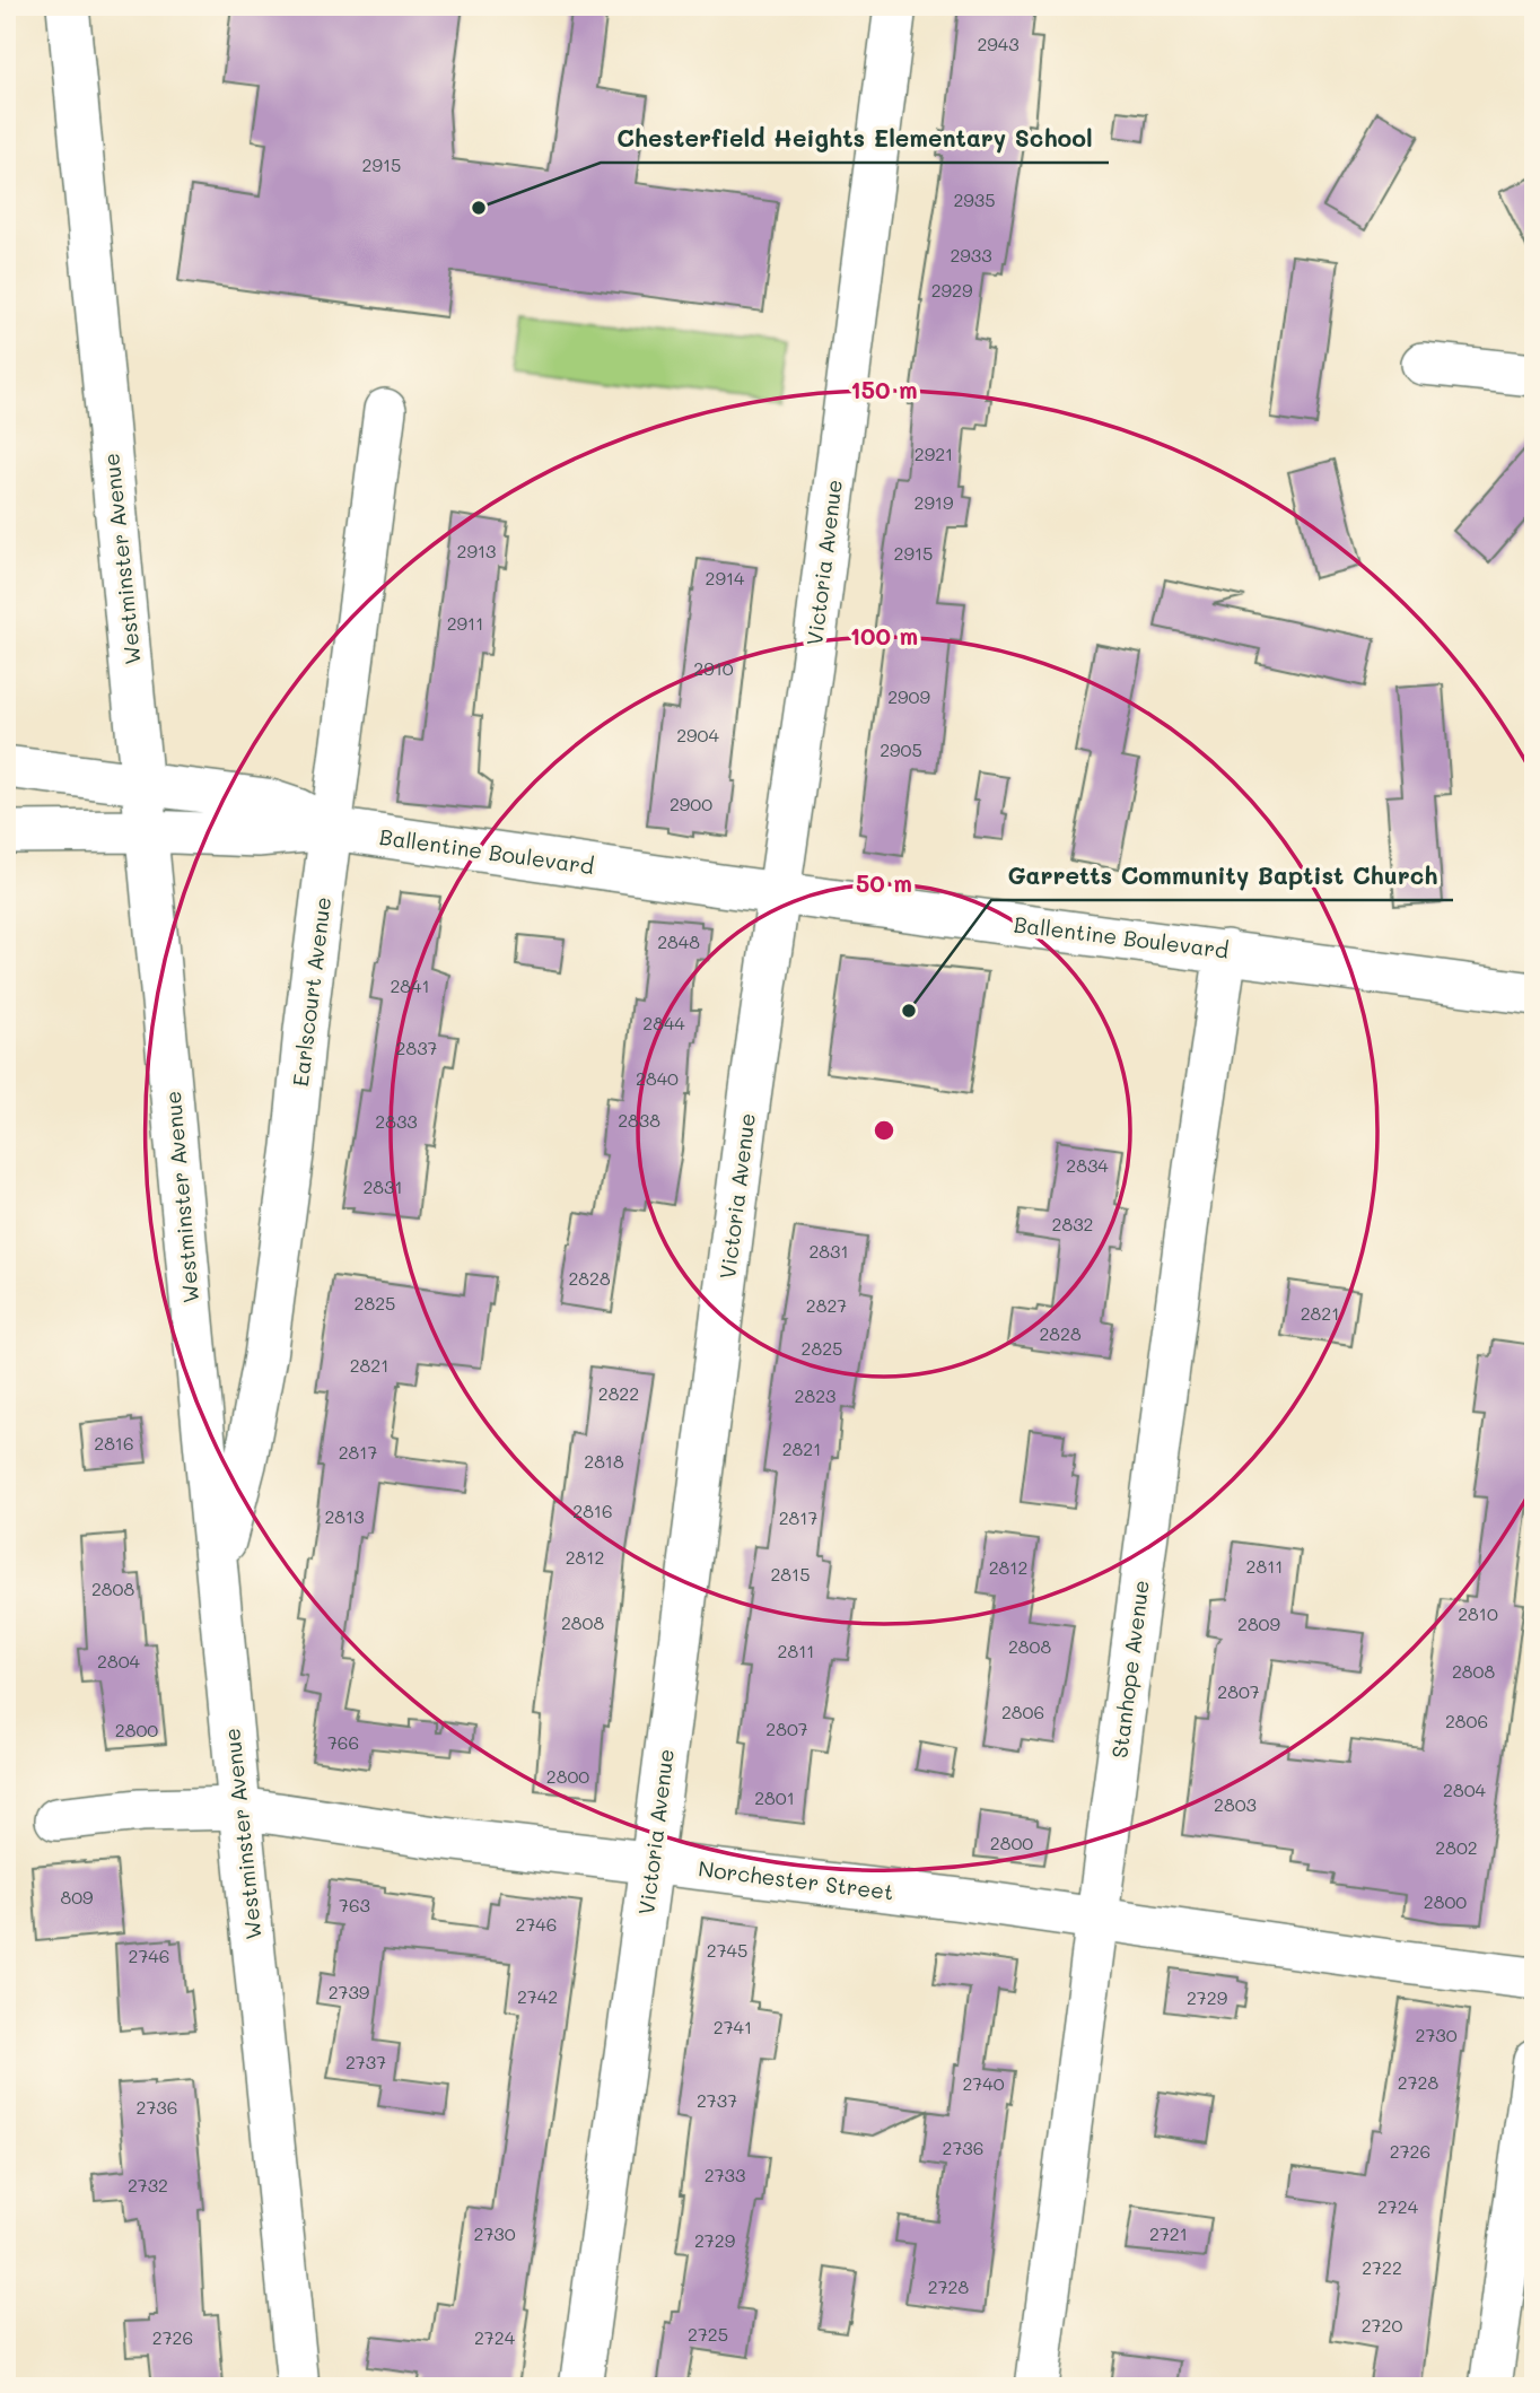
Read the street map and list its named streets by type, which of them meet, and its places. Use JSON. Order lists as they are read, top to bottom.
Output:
{
  "streets": {
    "street": [
      "Westminster Avenue",
      "Victoria Avenue",
      "Ballentine Boulevard",
      "Earlscourt Avenue",
      "Stanhope Avenue",
      "Norchester Street"
    ]
  },
  "crossings": [
    ["Westminster Avenue", "Ballentine Boulevard"],
    ["Westminster Avenue", "Earlscourt Avenue"],
    ["Westminster Avenue", "Norchester Street"],
    ["Victoria Avenue", "Ballentine Boulevard"],
    ["Victoria Avenue", "Norchester Street"],
    ["Ballentine Boulevard", "Earlscourt Avenue"],
    ["Ballentine Boulevard", "Stanhope Avenue"],
    ["Stanhope Avenue", "Norchester Street"]
  ],
  "places": ["Chesterfield Heights Elementary School", "Garretts Community Baptist Church"],
  "house_numbers": [
    "2943",
    "2915",
    "2935",
    "2933",
    "2929",
    "2921",
    "2919",
    "2913",
    "2915",
    "2914",
    "2911",
    "2910",
    "2909",
    "2904",
    "2905",
    "2900",
    "2848",
    "2841",
    "2844",
    "2837",
    "2840",
    "2838",
    "2833",
    "2834",
    "2831",
    "2832",
    "2831",
    "2828",
    "2825",
    "2827",
    "2821",
    "2828",
    "2825",
    "2821",
    "2822",
    "2823",
    "2816",
    "2821",
    "2817",
    "2818",
    "2816",
    "2813",
    "2817",
    "2812",
    "2811",
    "2812",
    "2815",
    "2808",
    "2810",
    "2808",
    "2809",
    "2808",
    "2811",
    "2804",
    "2808",
    "2807",
    "2806",
    "2806",
    "2807",
    "2800",
    "766",
    "2800",
    "2804",
    "2801",
    "2803",
    "2800",
    "2802",
    "809",
    "2800",
    "763",
    "2746",
    "2745",
    "2746",
    "2739",
    "2742",
    "2729",
    "2741",
    "2730",
    "2737",
    "2728",
    "2740",
    "2737",
    "2736",
    "2736",
    "2726",
    "2733",
    "2732",
    "2724",
    "2730",
    "2721",
    "2729",
    "2722",
    "2728",
    "2720",
    "2725",
    "2726",
    "2724"
  ],
  "rings": ["150 m", "100 m", "50 m"]
}
